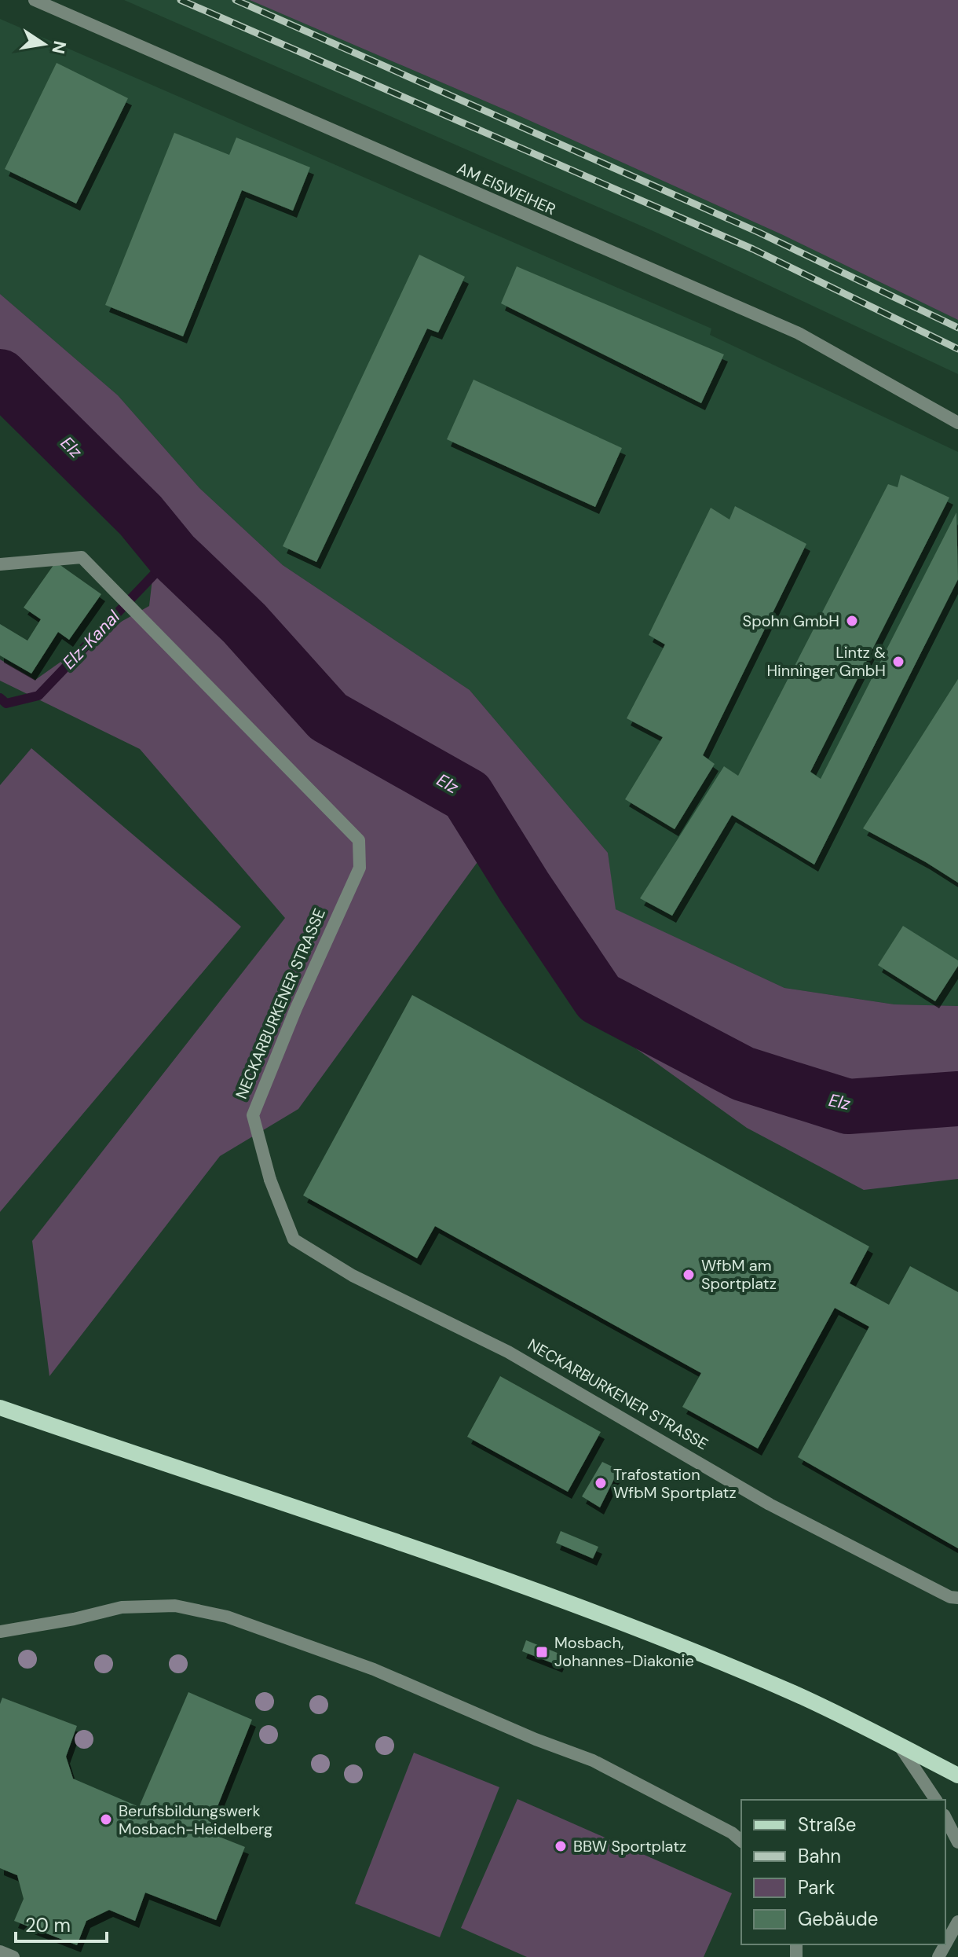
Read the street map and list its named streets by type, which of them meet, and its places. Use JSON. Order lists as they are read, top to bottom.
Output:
{
  "streets": {
    "street": ["AM EISWEIHER", "NECKARBURKENER STRASSE"]
  },
  "water": ["Elz", "Elz-Kanal"],
  "places": {
    "other": [
      "Spohn GmbH",
      "Lintz & Hinninger GmbH",
      "WfbM am Sportplatz",
      "Trafostation WfbM Sportplatz",
      "Berufsbildungswerk Mosbach-Heidelberg",
      "BBW Sportplatz"
    ],
    "transit": ["Mosbach, Johannes-Diakonie"]
  },
  "legend": [
    "Straße",
    "Bahn",
    "Park",
    "Gebäude"
  ],
  "scale_bar": "20 m",
  "north": "right"
}
